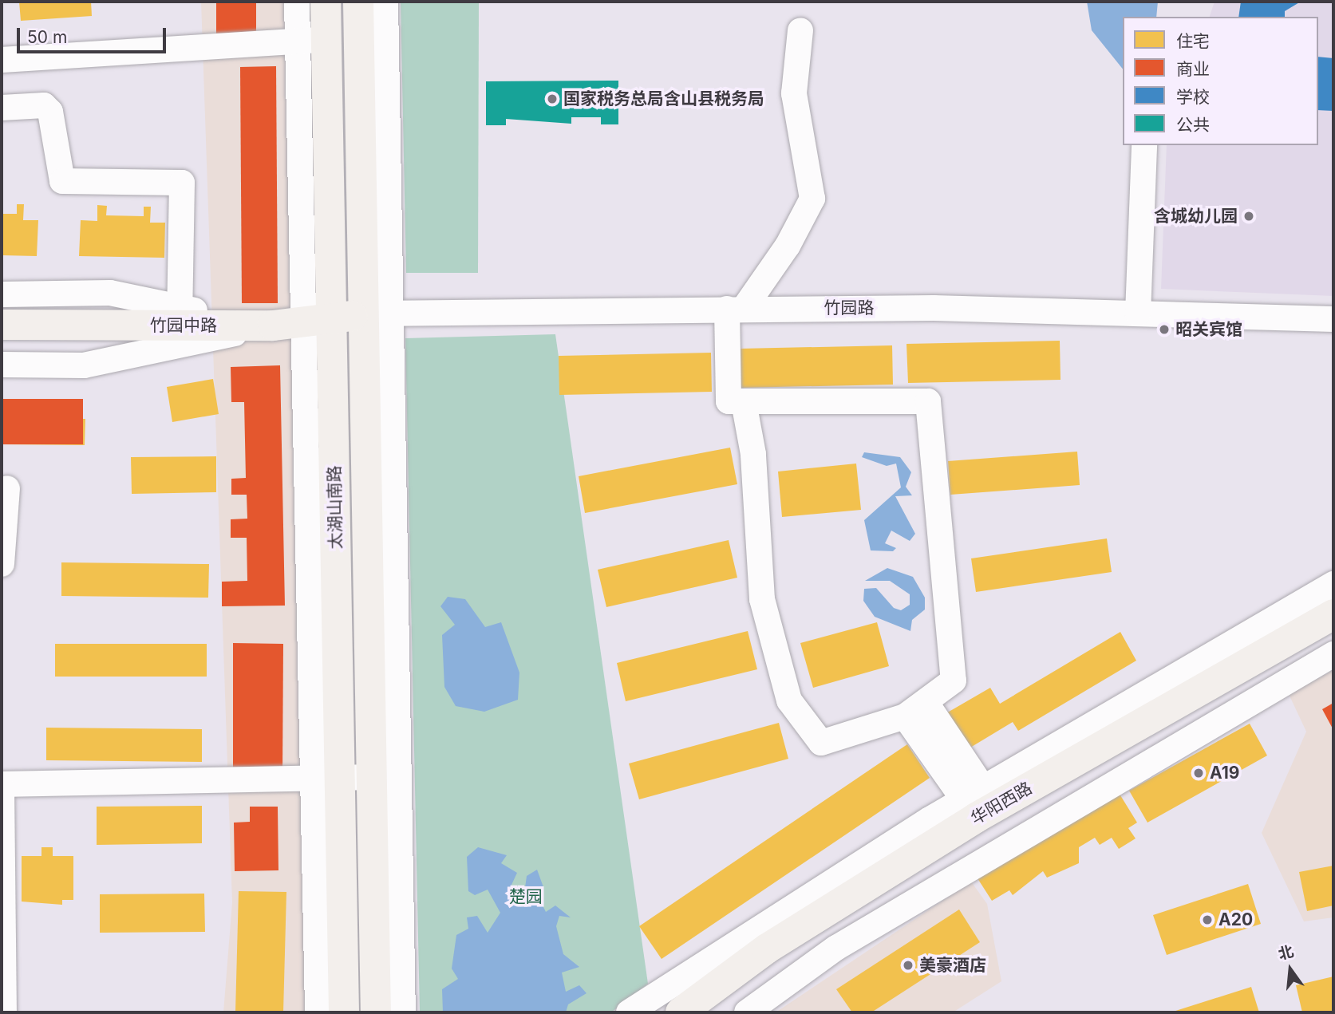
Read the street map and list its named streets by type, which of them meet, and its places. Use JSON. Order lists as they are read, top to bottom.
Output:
{
  "streets": {
    "main road": ["竹园中路", "太湖山南路", "华阳西路"],
    "street": ["竹园路"]
  },
  "crossings": [
    ["竹园路", "竹园中路"],
    ["竹园路", "太湖山南路"],
    ["竹园中路", "太湖山南路"]
  ],
  "parks": ["楚园"],
  "places": [
    "国家税务总局含山县税务局",
    "含城幼儿园",
    "昭关宾馆",
    "A19",
    "A20",
    "美豪酒店"
  ],
  "legend": [
    "住宅",
    "商业",
    "学校",
    "公共"
  ],
  "scale_bar": "50 m",
  "north": "top"
}
